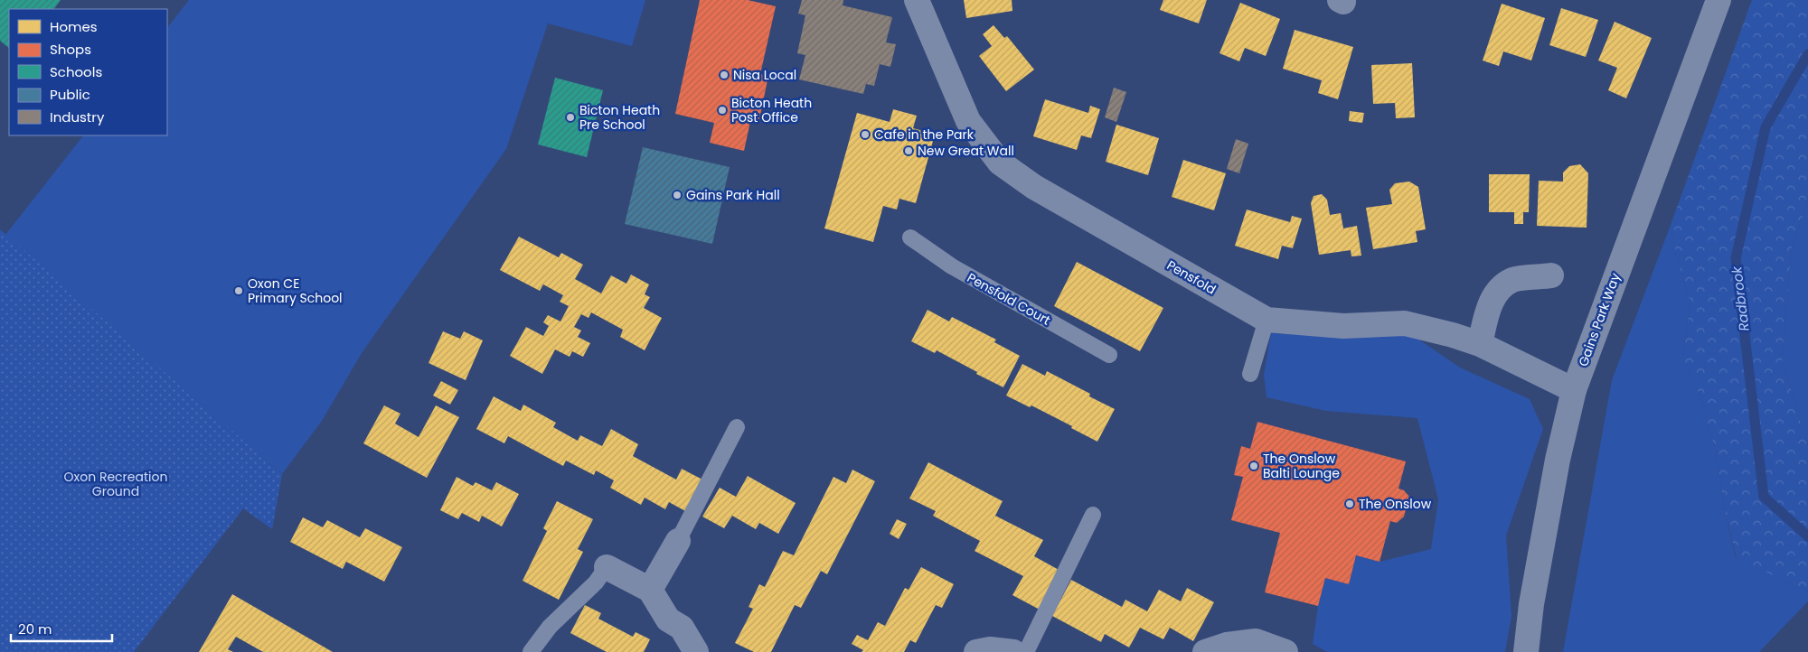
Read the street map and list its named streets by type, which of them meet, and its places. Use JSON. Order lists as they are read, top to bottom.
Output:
{
  "streets": {
    "street": ["Pensfold", "Gains Park Way"],
    "lane": ["Pensfold Court"]
  },
  "crossings": [
    ["Pensfold", "Gains Park Way"]
  ],
  "water": ["Radbrook"],
  "parks": ["Oxon Recreation Ground"],
  "places": [
    "Nisa Local",
    "Bicton Heath Post Office",
    "Bicton Heath Pre School",
    "Cafe in the Park",
    "New Great Wall",
    "Gains Park Hall",
    "Oxon CE Primary School",
    "The Onslow Balti Lounge",
    "The Onslow"
  ],
  "legend": [
    "Homes",
    "Shops",
    "Schools",
    "Public",
    "Industry"
  ],
  "scale_bar": "20 m"
}
